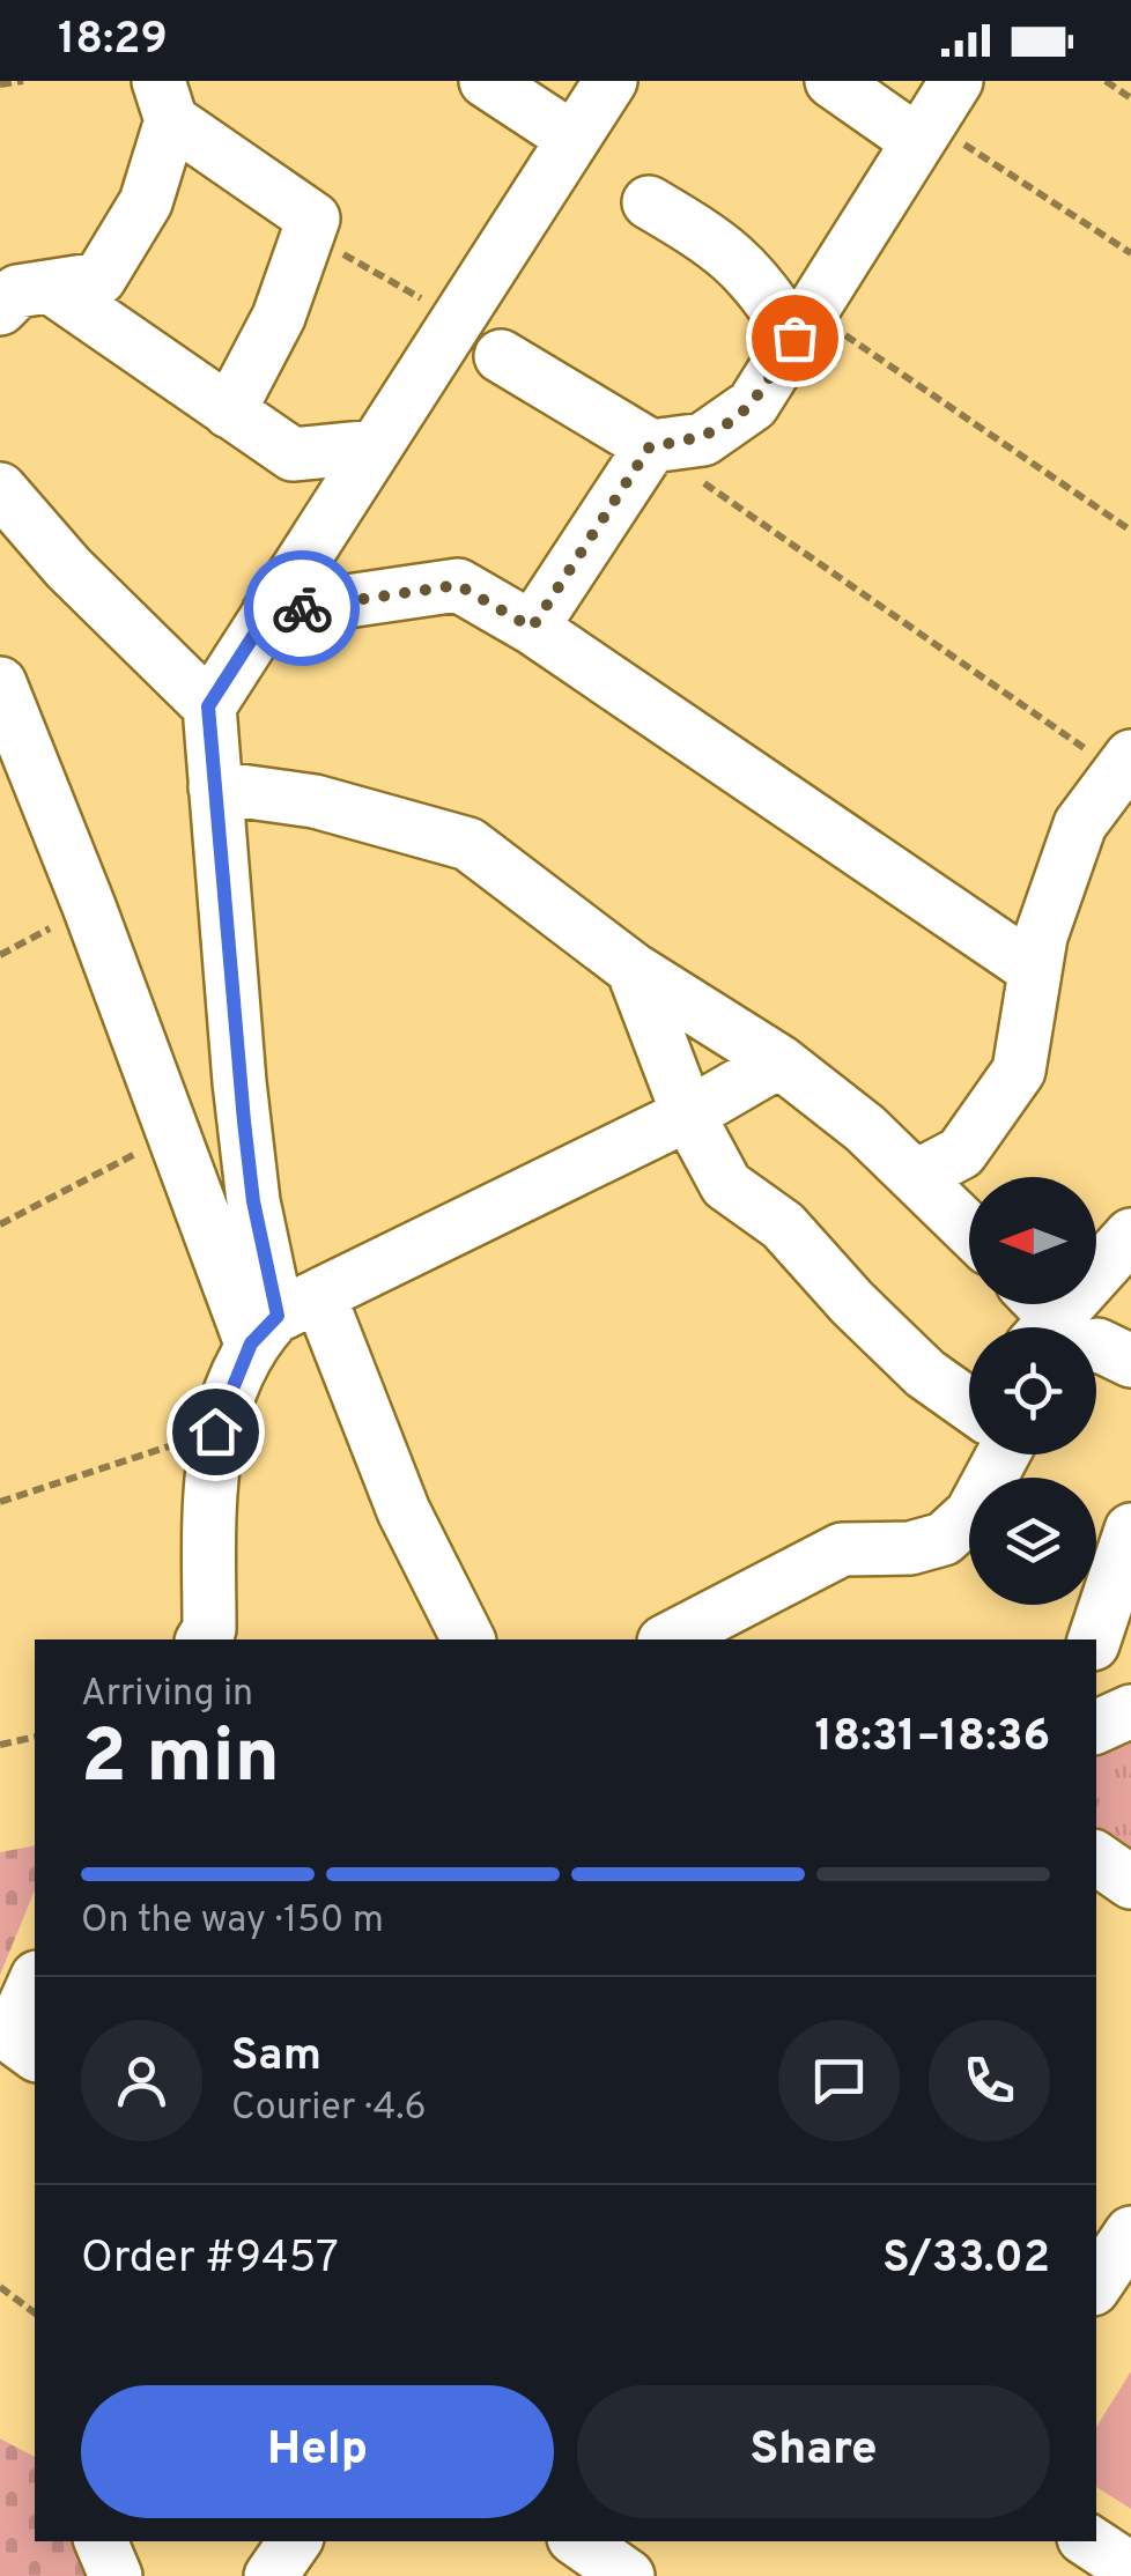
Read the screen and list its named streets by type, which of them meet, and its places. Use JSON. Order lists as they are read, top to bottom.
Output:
{
  "north": "left",
  "page": {
    "status": "18:29",
    "heading": ["2 min", "Arriving in", "18:31–18:36"],
    "panel": [
      "Sam",
      "Courier · 4.6",
      "Order #9457",
      "S/33.02"
    ],
    "bar": "On the way · 150 m",
    "buttons": ["Help", "Share"]
  }
}
